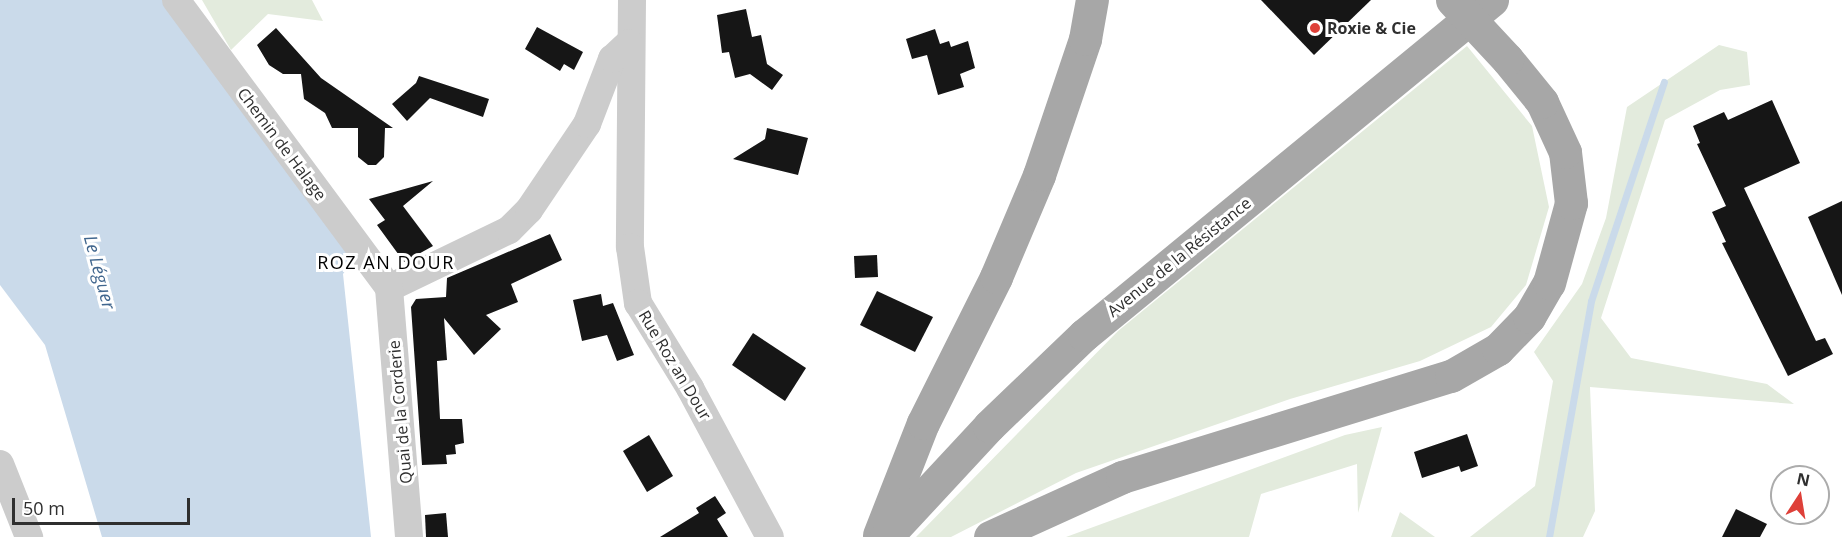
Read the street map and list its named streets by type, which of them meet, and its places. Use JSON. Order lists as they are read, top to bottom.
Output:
{
  "streets": {
    "main road": ["Avenue de la Résistance"],
    "street": ["Chemin de Halage", "Rue Roz an Dour", "Quai de la Corderie"]
  },
  "crossings": [
    ["Chemin de Halage", "Quai de la Corderie"]
  ],
  "districts": ["ROZ AN DOUR"],
  "water": ["Le Léguer"],
  "places": ["Roxie & Cie"],
  "scale_bar": "50 m",
  "north": "top"
}
